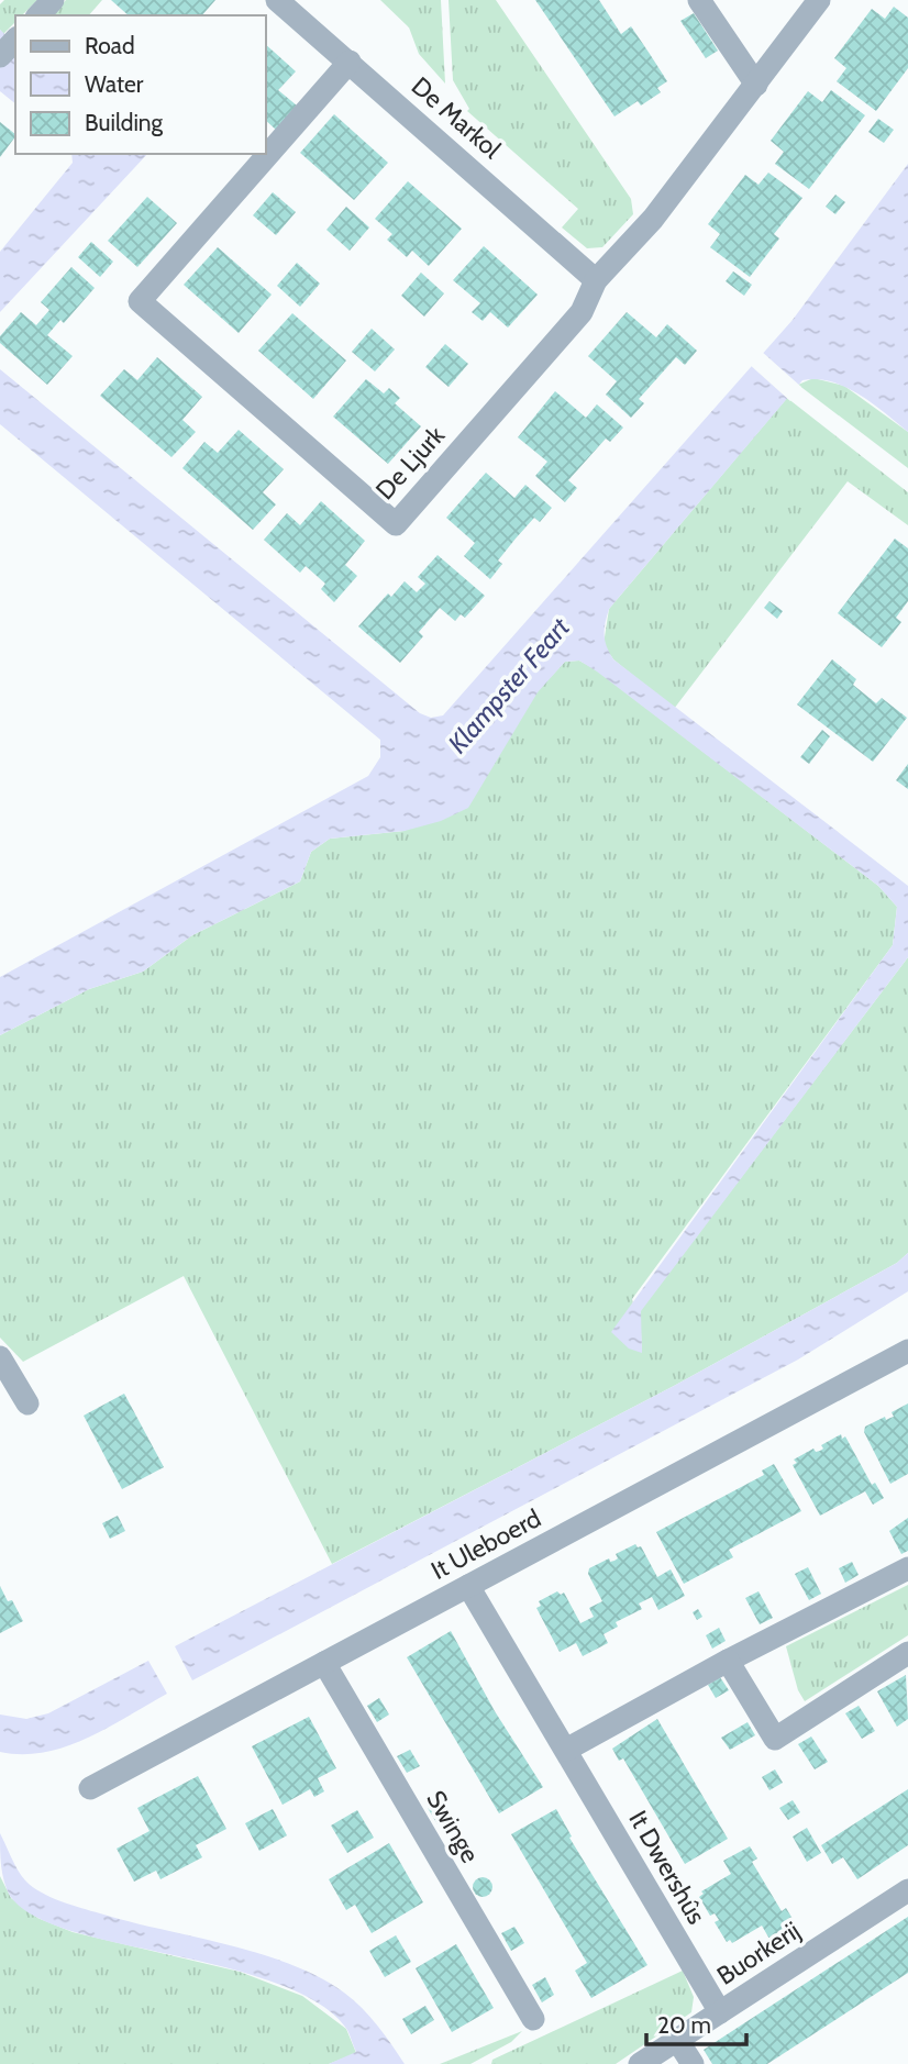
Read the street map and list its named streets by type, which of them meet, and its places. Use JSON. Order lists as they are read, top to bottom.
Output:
{
  "streets": {
    "street": [
      "De Markol",
      "De Ljurk",
      "It Uleboerd",
      "Swinge",
      "It Dwershûs",
      "Buorkerij"
    ]
  },
  "crossings": [
    ["De Markol", "De Ljurk"],
    ["It Uleboerd", "Swinge"],
    ["It Uleboerd", "It Dwershûs"],
    ["It Dwershûs", "Buorkerij"]
  ],
  "water": ["Klampster Feart"],
  "legend": ["Road", "Water", "Building"],
  "scale_bar": "20 m"
}
